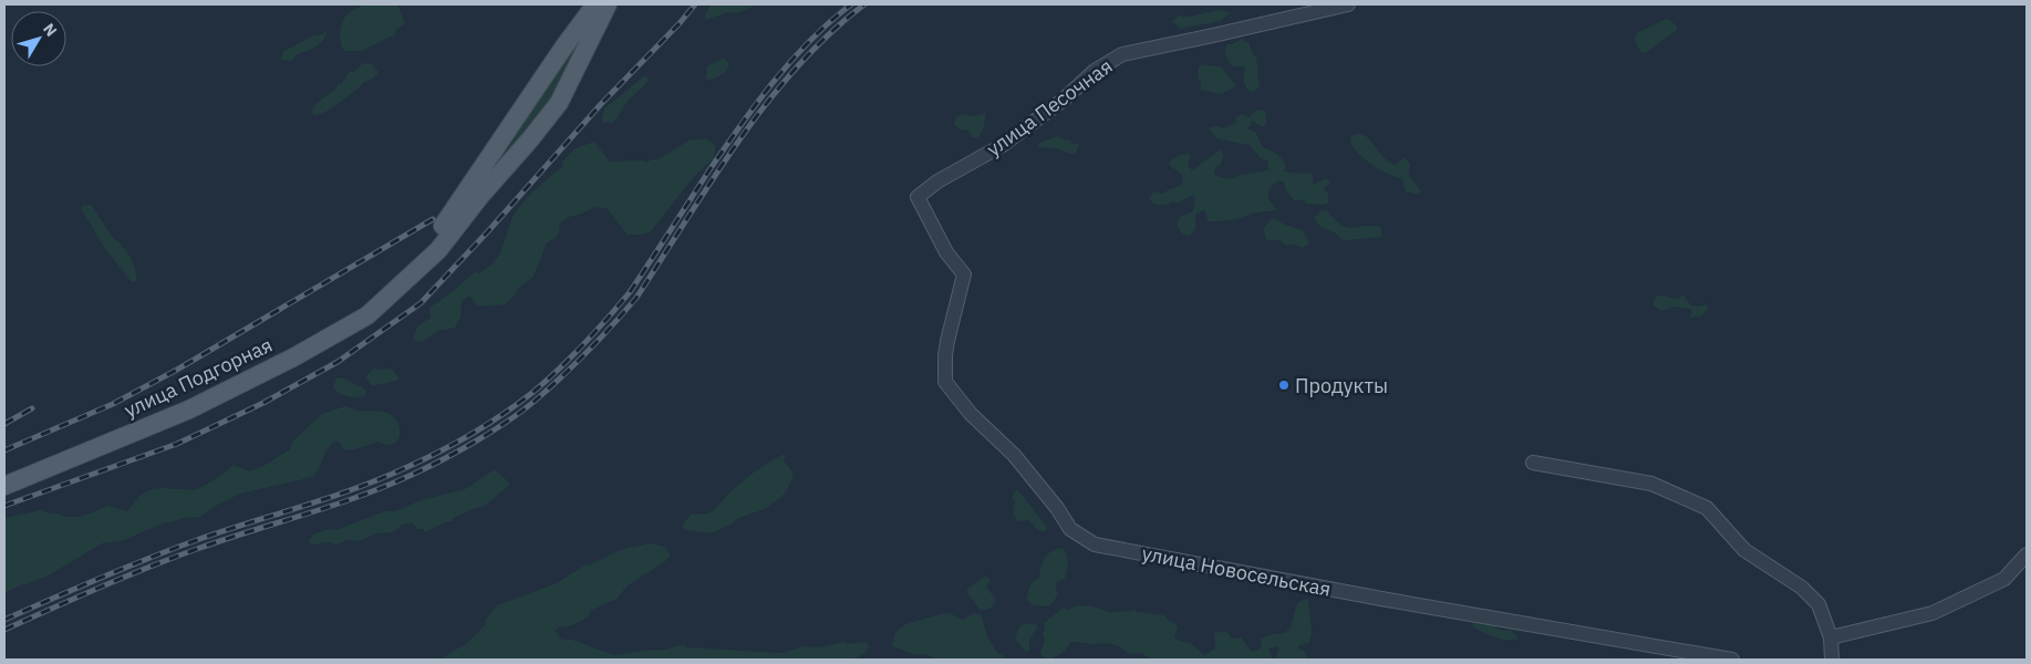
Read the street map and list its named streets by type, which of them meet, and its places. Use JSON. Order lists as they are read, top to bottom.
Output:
{
  "streets": {
    "main road": ["улица Подгорная"],
    "street": ["улица Песочная", "улица Новосельская"]
  },
  "crossings": [
    ["улица Песочная", "улица Новосельская"]
  ],
  "places": ["Продукты"],
  "north": "top right"
}
